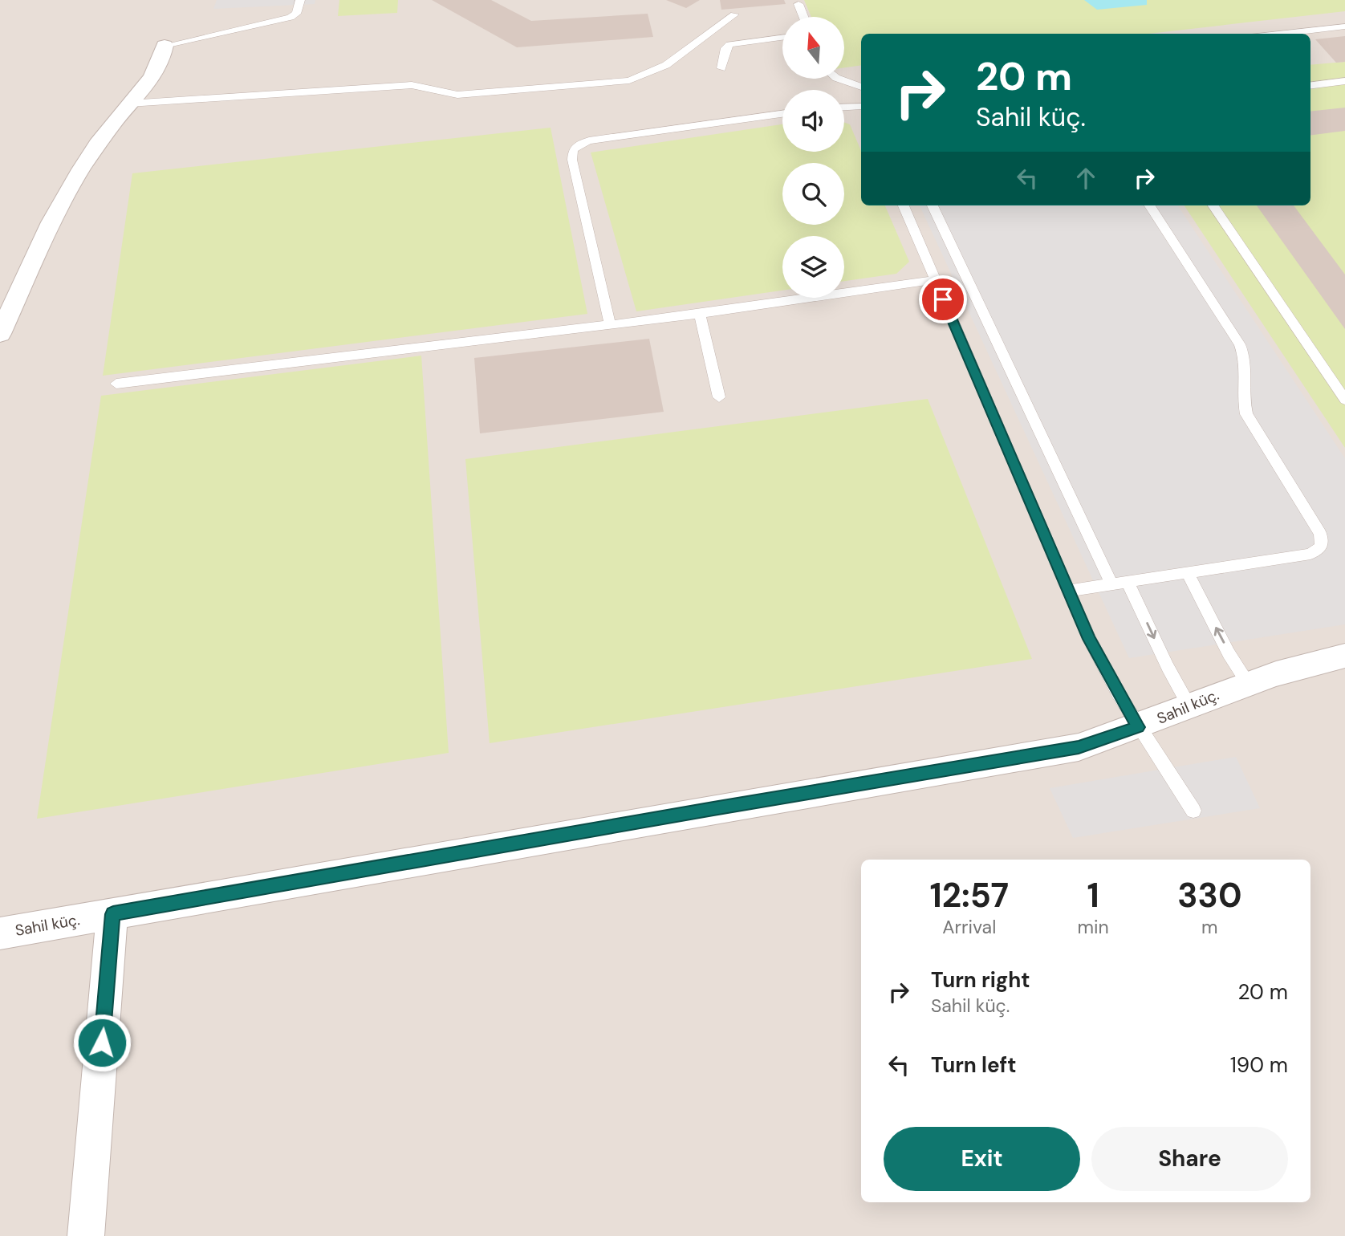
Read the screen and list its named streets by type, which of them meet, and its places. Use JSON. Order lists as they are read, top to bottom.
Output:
{
  "streets": {
    "street": ["Sahil küç."]
  },
  "north": "top",
  "page": {
    "turn": ["20 m", "Sahil küç."],
    "eta": [
      "12:57",
      "Arrival",
      "1",
      "min",
      "330",
      "m"
    ],
    "list": [
      {
        "name": "Turn right",
        "note": "Sahil küç.",
        "value": "20 m"
      },
      {
        "name": "Turn left",
        "value": "190 m"
      }
    ],
    "buttons": ["Exit", "Share"]
  }
}
